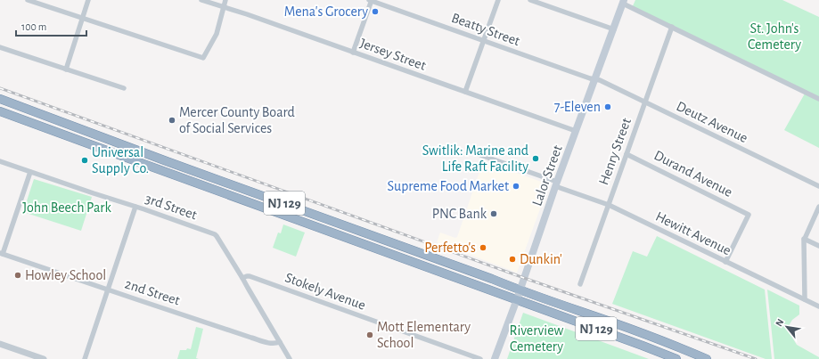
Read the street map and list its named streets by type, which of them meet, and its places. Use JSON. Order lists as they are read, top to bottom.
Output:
{
  "streets": {
    "highway": ["NJ 129"],
    "main road": ["Lalor Street"],
    "street": [
      "Beatty Street",
      "Jersey Street",
      "Deutz Avenue",
      "Henry Street",
      "Durand Avenue",
      "3rd Street",
      "Hewitt Avenue",
      "Stokely Avenue",
      "2nd Street"
    ]
  },
  "crossings": [
    ["Beatty Street", "Deutz Avenue"],
    ["Beatty Street", "Lalor Street"],
    ["Jersey Street", "Lalor Street"],
    ["Deutz Avenue", "Henry Street"],
    ["Deutz Avenue", "Lalor Street"],
    ["Henry Street", "Durand Avenue"],
    ["Henry Street", "Hewitt Avenue"],
    ["Durand Avenue", "Hewitt Avenue"],
    ["Lalor Street", "NJ 129"],
    ["Lalor Street", "Hewitt Avenue"],
    ["3rd Street", "Stokely Avenue"],
    ["3rd Street", "2nd Street"]
  ],
  "parks": ["St. John's Cemetery", "John Beech Park", "Riverview Cemetery"],
  "places": [
    "Mena's Grocery",
    "7-Eleven",
    "Mercer County Board of Social Services",
    "Switlik: Marine and Life Raft Facility",
    "Universal Supply Co.",
    "Supreme Food Market",
    "PNC Bank",
    "Perfetto's",
    "Dunkin'",
    "Howley School",
    "Mott Elementary School"
  ],
  "scale_bar": "100 m",
  "north": "top left"
}
